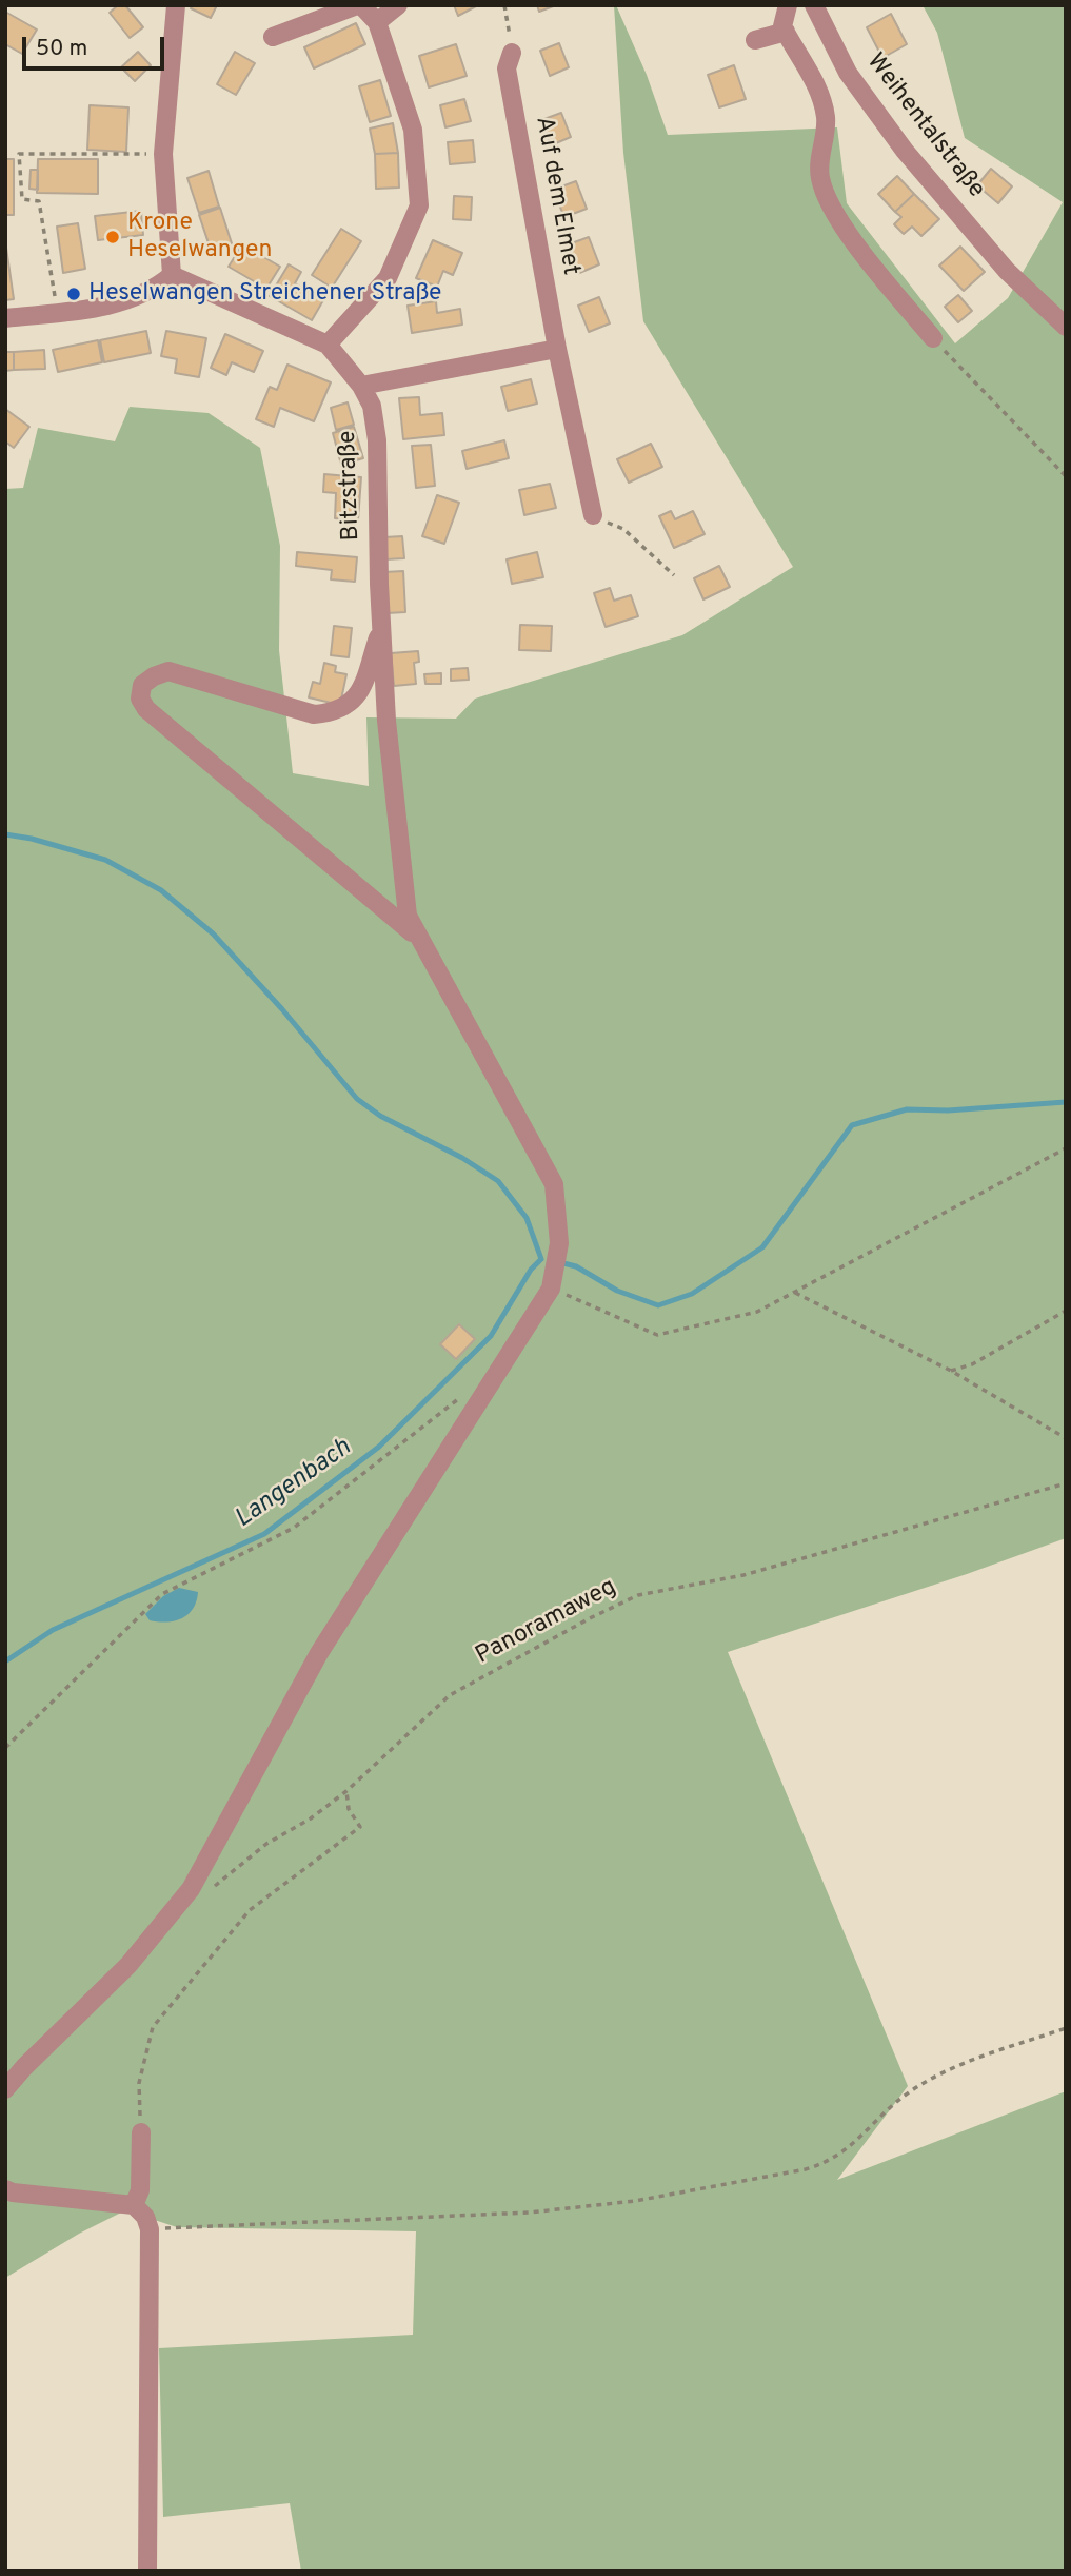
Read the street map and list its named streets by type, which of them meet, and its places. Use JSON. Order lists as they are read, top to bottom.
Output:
{
  "streets": {
    "street": ["Weihentalstraße", "Auf dem Elmet", "Bitzstraße"],
    "path": ["Panoramaweg"]
  },
  "water": ["Langenbach"],
  "places": ["Krone Heselwangen", "Heselwangen Streichener Straße"],
  "scale_bar": "50 m"
}
